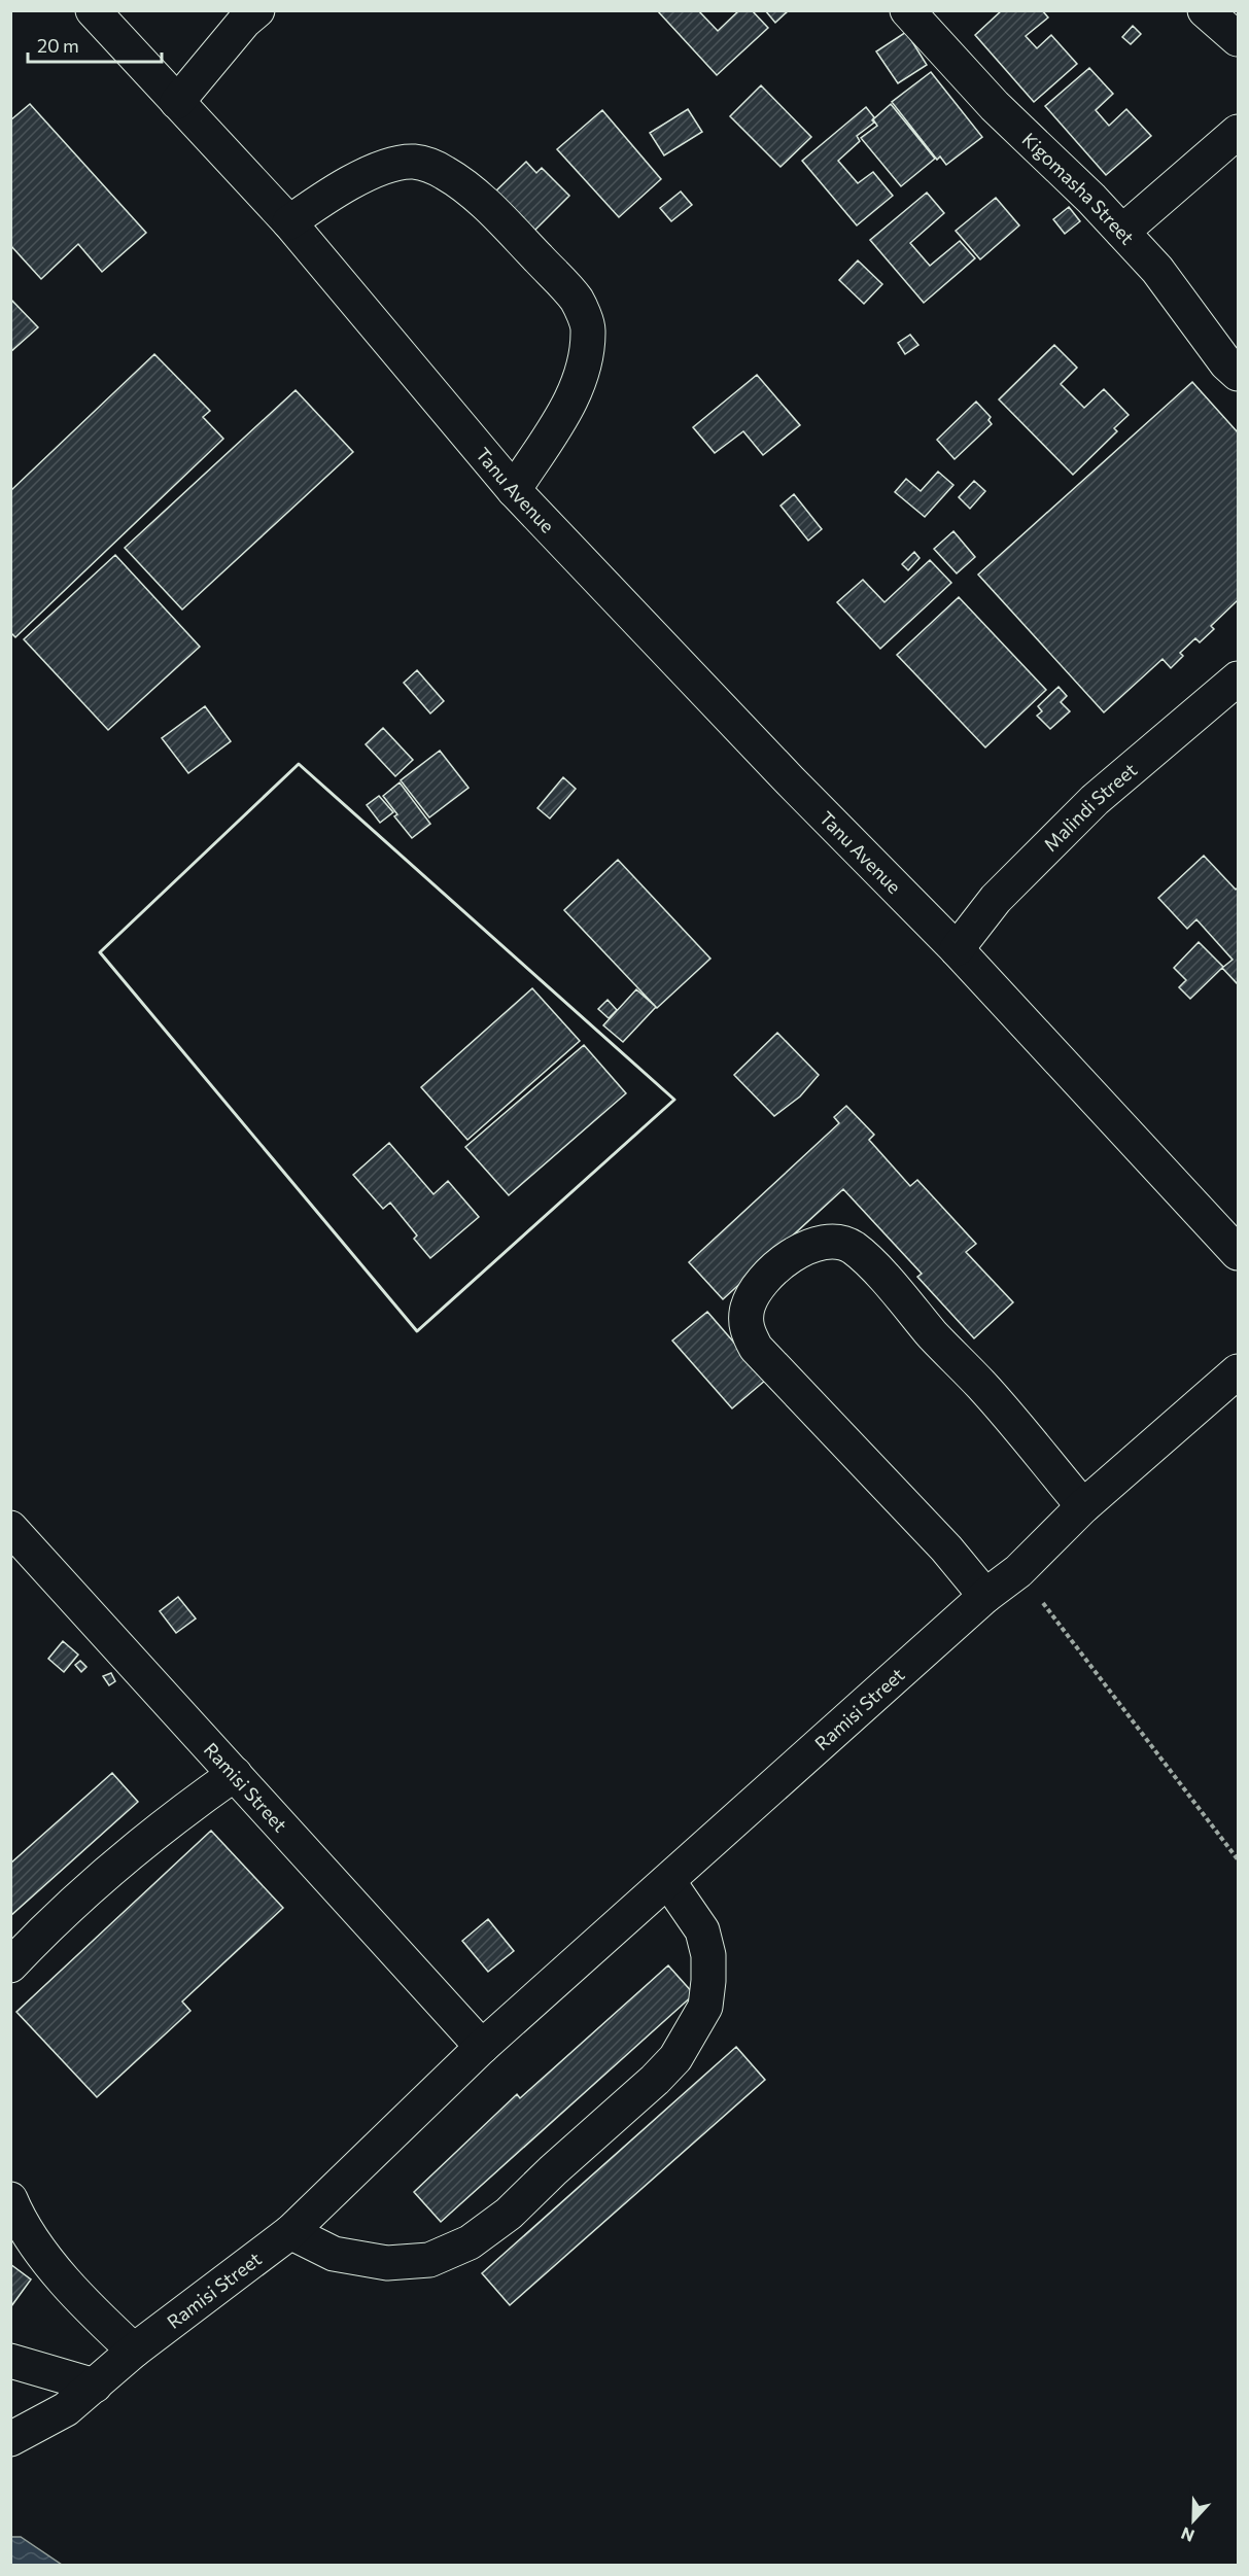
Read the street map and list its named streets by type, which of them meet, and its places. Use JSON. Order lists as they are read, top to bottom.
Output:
{
  "streets": {
    "street": [
      "Kigomasha Street",
      "Tanu Avenue",
      "Malindi Street",
      "Ramisi Street"
    ]
  },
  "crossings": [
    ["Tanu Avenue", "Malindi Street"]
  ],
  "scale_bar": "20 m",
  "north": "bottom"
}
